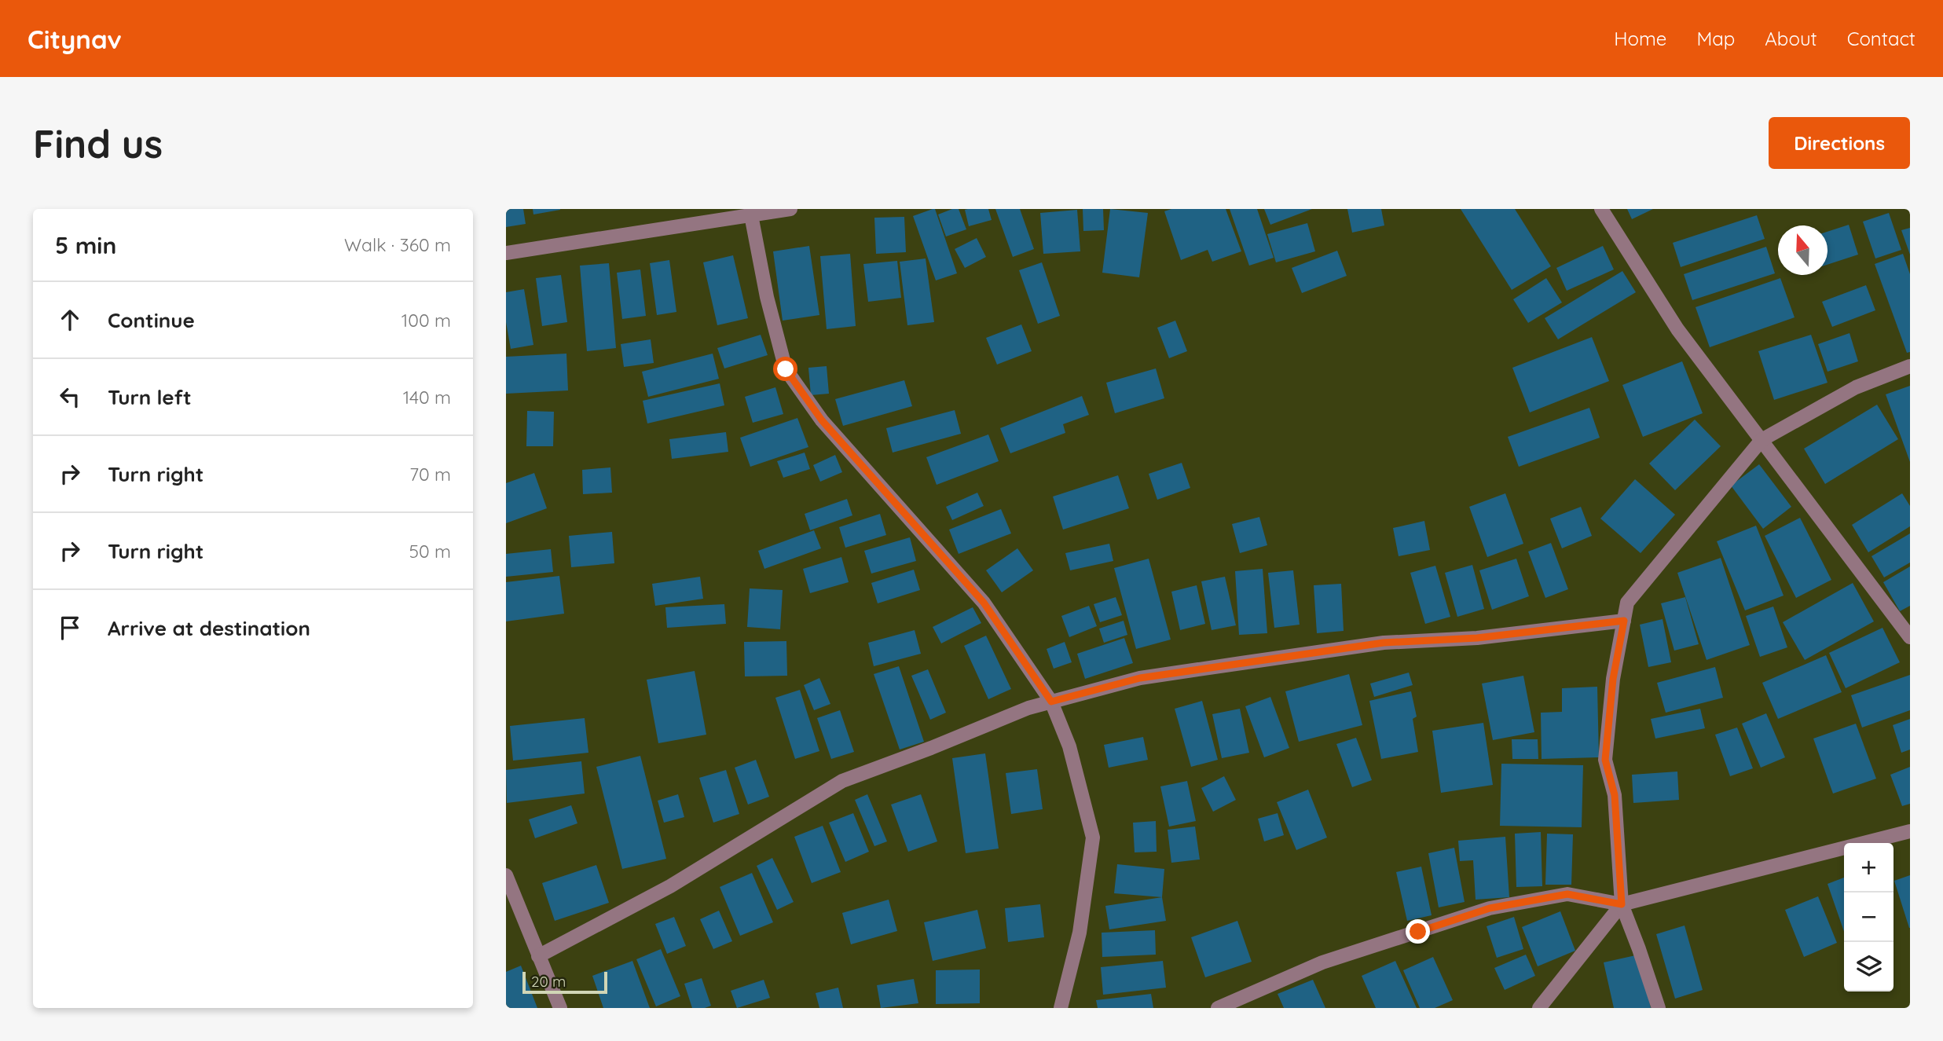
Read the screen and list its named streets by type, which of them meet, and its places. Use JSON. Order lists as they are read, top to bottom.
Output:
{
  "scale_bar": "20 m",
  "north": "top",
  "page": {
    "header": "Citynav",
    "nav": [
      "Home",
      "Map",
      "About",
      "Contact"
    ],
    "buttons": "Directions",
    "title": "Find us",
    "heading": ["5 min", "Walk · 360 m"],
    "list": [
      ["Continue", "100 m"],
      ["Turn left", "140 m"],
      ["Turn right", "70 m"],
      ["Turn right", "50 m"],
      "Arrive at destination"
    ],
    "map_buttons": ["+", "−"],
    "scale": "20 m"
  }
}
